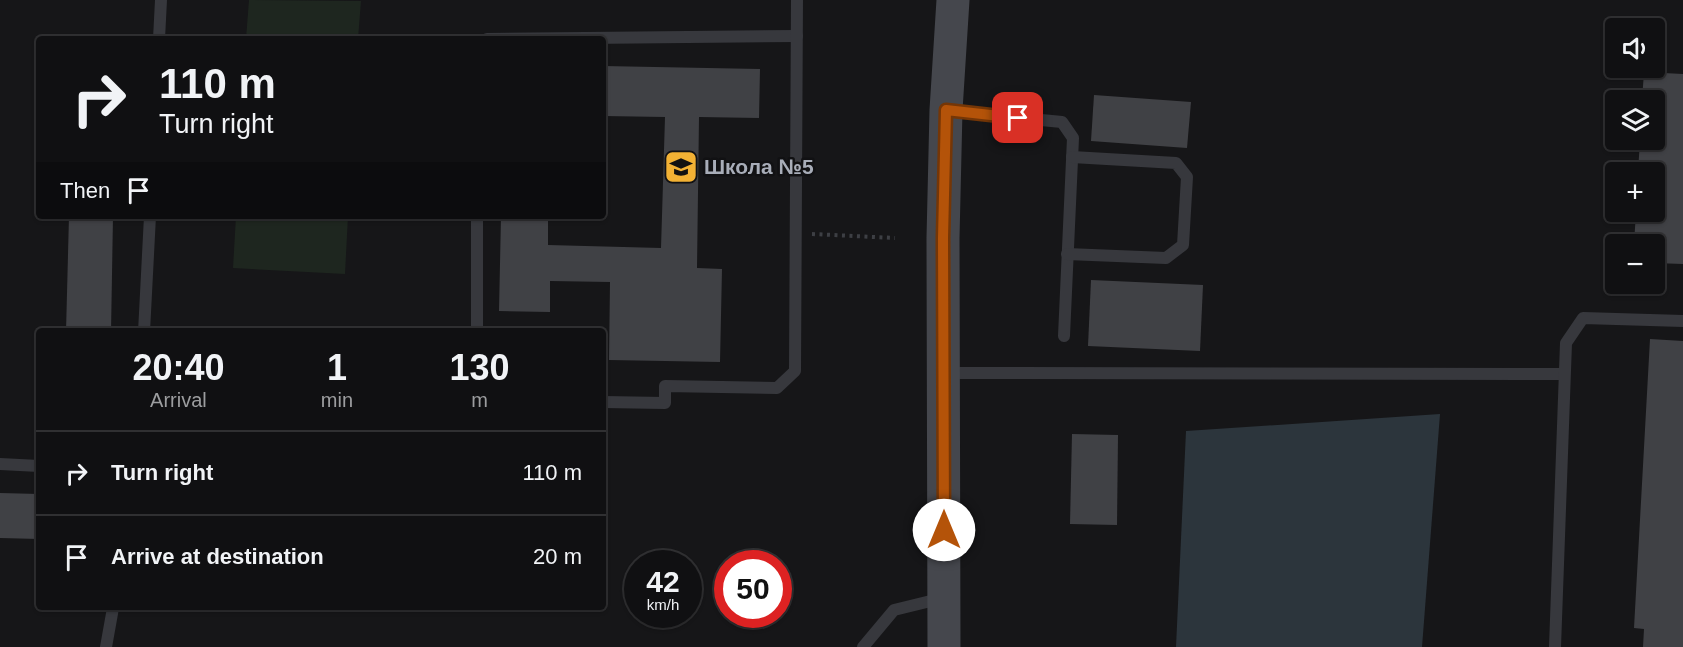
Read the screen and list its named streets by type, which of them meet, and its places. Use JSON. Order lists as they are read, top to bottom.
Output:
{
  "places": {
    "school or university": ["Школа №5"]
  },
  "page": {
    "map_buttons": ["+", "−"],
    "turn": ["110 m", "Turn right"],
    "then": "Then",
    "eta": [
      "20:40",
      "Arrival",
      "1",
      "min",
      "130",
      "m"
    ],
    "list": [
      {
        "name": "Turn right",
        "value": "110 m"
      },
      {
        "name": "Arrive at destination",
        "value": "20 m"
      }
    ],
    "speed": "42 km/h",
    "limit": "50"
  }
}
